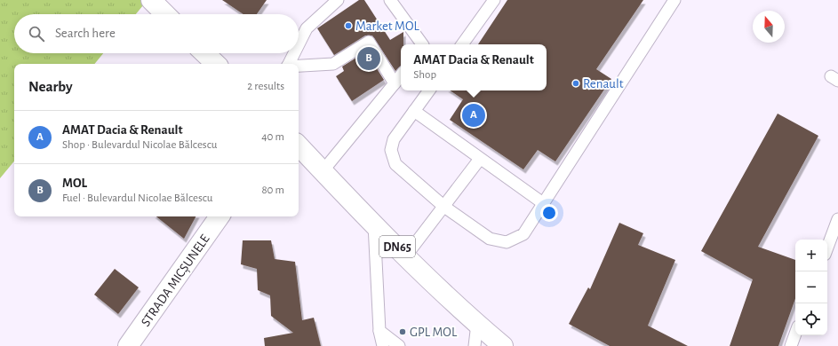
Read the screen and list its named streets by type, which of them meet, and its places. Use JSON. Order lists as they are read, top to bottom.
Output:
{
  "streets": {
    "main road": ["DN65", "STRADA MICȘUNELE"]
  },
  "places": ["Market MOL", "Renault", "GPL MOL"],
  "north": "top",
  "page": {
    "search": "Search here",
    "popup": ["AMAT Dacia & Renault", "Shop"],
    "pins": ["B", "A"],
    "heading": ["Nearby", "2 results"],
    "list": [
      {
        "mark": "A",
        "name": "AMAT Dacia & Renault",
        "note": "Shop · Bulevardul Nicolae Bălcescu",
        "value": "40 m"
      },
      {
        "mark": "B",
        "name": "MOL",
        "note": "Fuel · Bulevardul Nicolae Bălcescu",
        "value": "80 m"
      }
    ],
    "map_buttons": ["+", "−"]
  }
}
